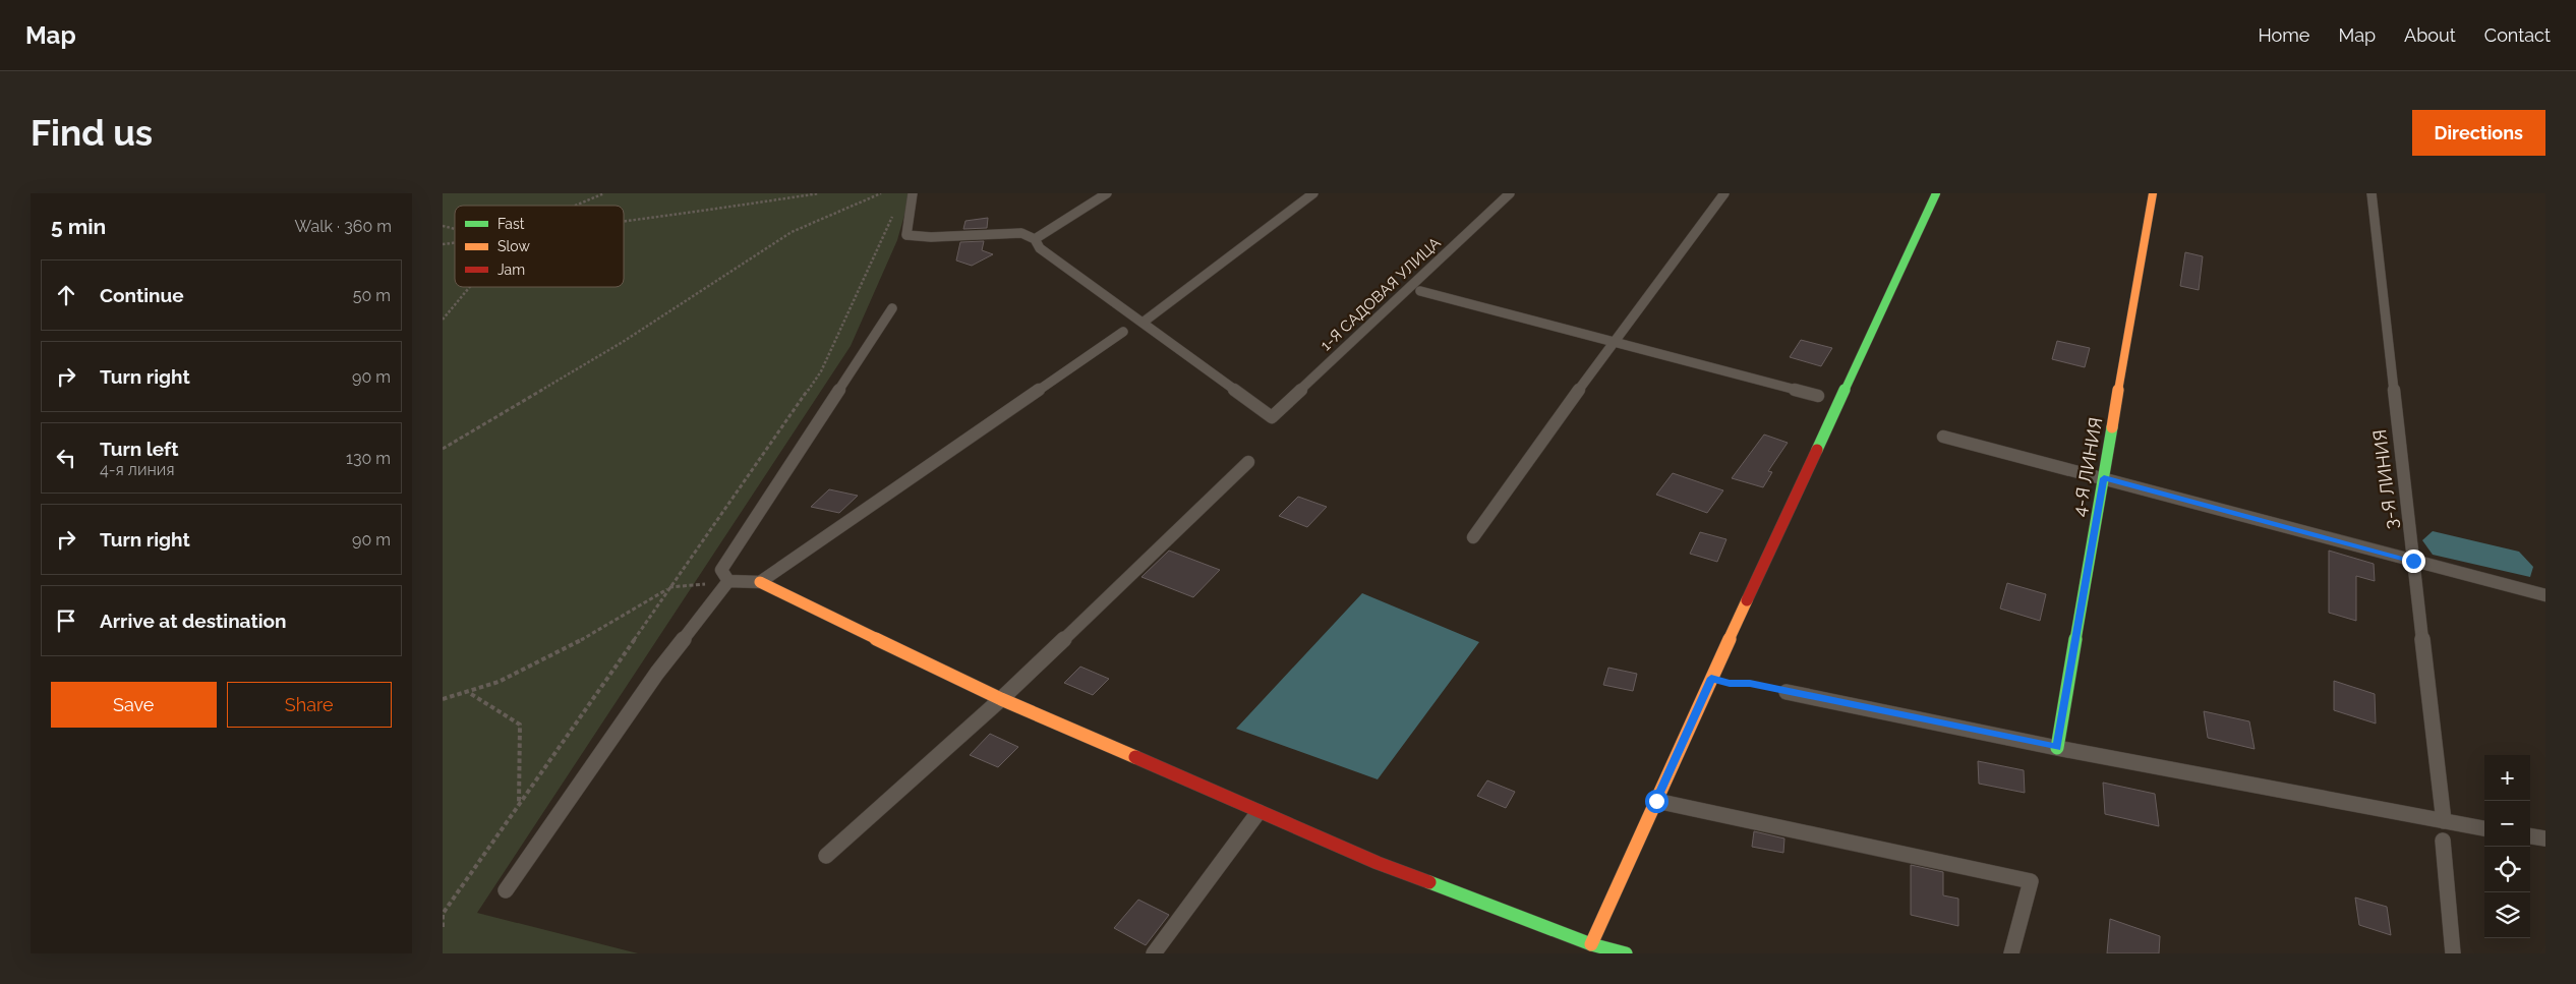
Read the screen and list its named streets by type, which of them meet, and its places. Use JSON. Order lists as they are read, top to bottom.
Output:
{
  "streets": {
    "street": ["4-Я ЛИНИЯ"],
    "lane": ["1-Я САДОВАЯ УЛИЦА", "3-Я ЛИНИЯ"]
  },
  "legend": ["Fast", "Slow", "Jam"],
  "page": {
    "header": "Map",
    "nav": [
      "Home",
      "Map",
      "About",
      "Contact"
    ],
    "buttons": [
      "Directions",
      ["Save", "Share"]
    ],
    "title": "Find us",
    "heading": ["5 min", "Walk · 360 m"],
    "list": [
      ["Continue", "50 m"],
      ["Turn right", "90 m"],
      ["Turn left", "4-я линия", "130 m"],
      ["Turn right", "90 m"],
      "Arrive at destination"
    ],
    "map_buttons": ["+", "−"]
  }
}
